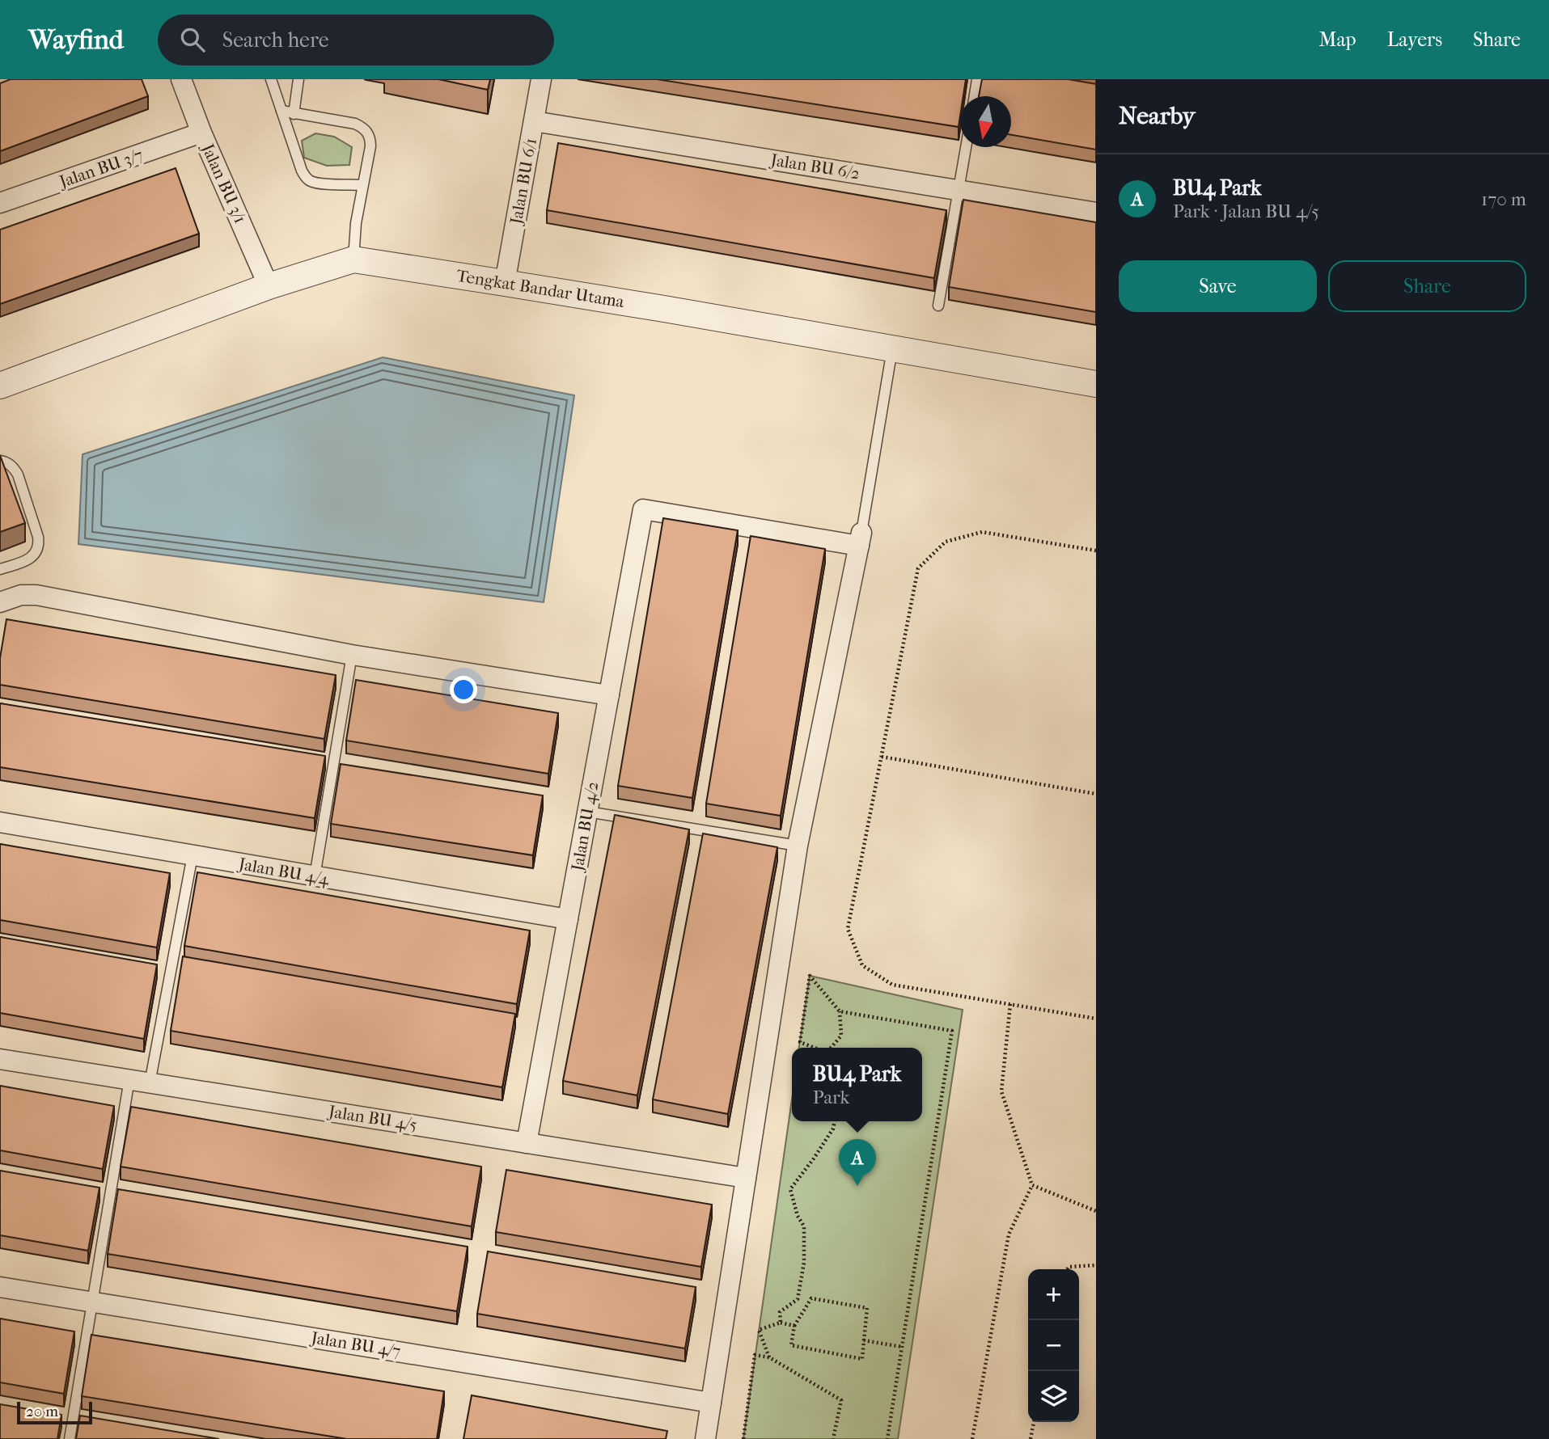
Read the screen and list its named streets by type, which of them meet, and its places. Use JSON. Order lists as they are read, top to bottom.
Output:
{
  "streets": {
    "street": [
      "Jalan BU 6/2",
      "Jalan BU 3/7",
      "Jalan BU 6/1",
      "Jalan BU 3/1",
      "Tengkat Bandar Utama",
      "Jalan BU 4/2",
      "Jalan BU 4/4",
      "Jalan BU 4/5",
      "Jalan BU 4/7"
    ]
  },
  "crossings": [
    ["Jalan BU 6/2", "Jalan BU 6/1"],
    ["Jalan BU 3/7", "Jalan BU 3/1"],
    ["Jalan BU 6/1", "Tengkat Bandar Utama"],
    ["Jalan BU 3/1", "Tengkat Bandar Utama"],
    ["Jalan BU 4/2", "Jalan BU 4/4"],
    ["Jalan BU 4/2", "Jalan BU 4/5"]
  ],
  "scale_bar": "20 m",
  "north": "bottom",
  "page": {
    "header": "Wayfind",
    "search": "Search here",
    "nav": ["Map", "Layers", "Share"],
    "heading": "Nearby",
    "list": [
      {
        "mark": "A",
        "name": "BU4 Park",
        "note": "Park · Jalan BU 4/5",
        "value": "170 m"
      }
    ],
    "buttons": ["Save", "Share"],
    "popup": ["BU4 Park", "Park"],
    "pins": "A",
    "map_buttons": ["+", "−"],
    "scale": "20 m"
  }
}
